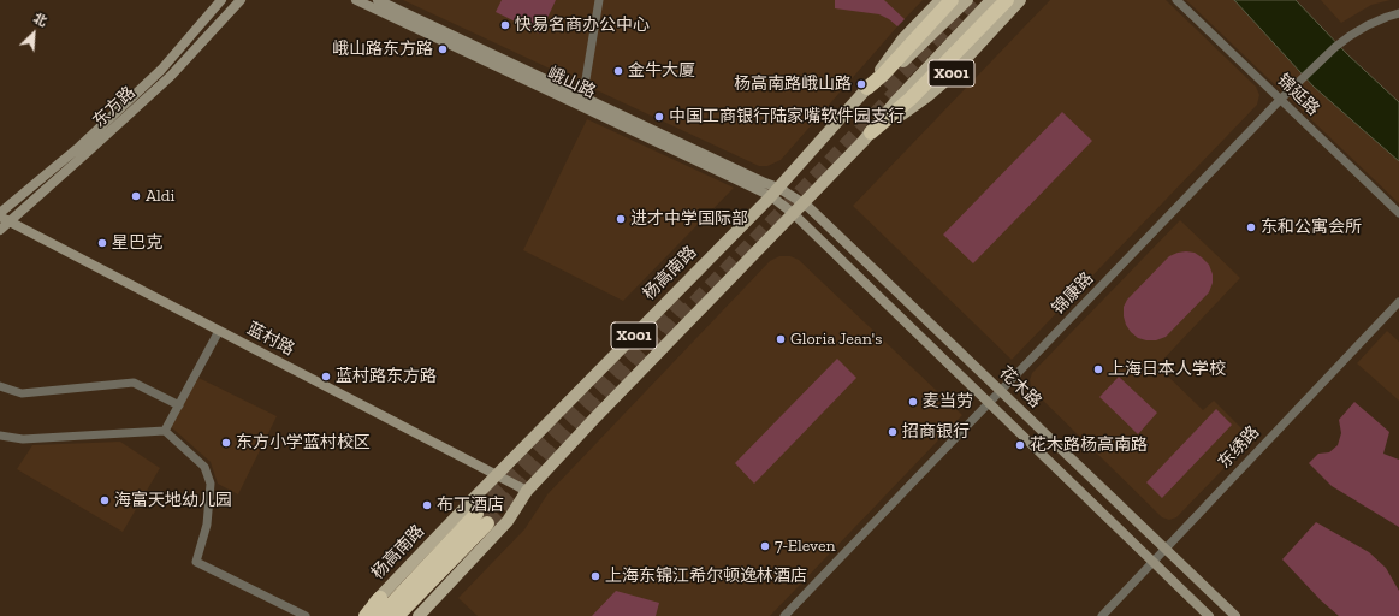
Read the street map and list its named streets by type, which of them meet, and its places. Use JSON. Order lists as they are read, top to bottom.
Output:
{
  "streets": {
    "highway": ["杨高南路"],
    "main road": [
      "X001",
      "峨山路",
      "东方路",
      "蓝村路",
      "花木路"
    ],
    "street": ["锦延路", "锦康路", "东绣路"]
  },
  "crossings": [
    ["X001", "杨高南路"],
    ["X001", "蓝村路"],
    ["X001", "花木路"],
    ["峨山路", "杨高南路"],
    ["峨山路", "花木路"],
    ["锦延路", "锦康路"],
    ["东方路", "蓝村路"],
    ["杨高南路", "蓝村路"],
    ["杨高南路", "花木路"],
    ["锦康路", "花木路"],
    ["花木路", "东绣路"]
  ],
  "places": [
    "快易名商办公中心",
    "峨山路东方路",
    "金牛大厦",
    "杨高南路峨山路",
    "中国工商银行陆家嘴软件园支行",
    "Aldi",
    "进才中学国际部",
    "东和公寓会所",
    "星巴克",
    "Gloria Jean's",
    "上海日本人学校",
    "蓝村路东方路",
    "麦当劳",
    "招商银行",
    "东方小学蓝村校区",
    "花木路杨高南路",
    "海富天地幼儿园",
    "布丁酒店",
    "7-Eleven",
    "上海东锦江希尔顿逸林酒店"
  ],
  "north": "top right"
}
